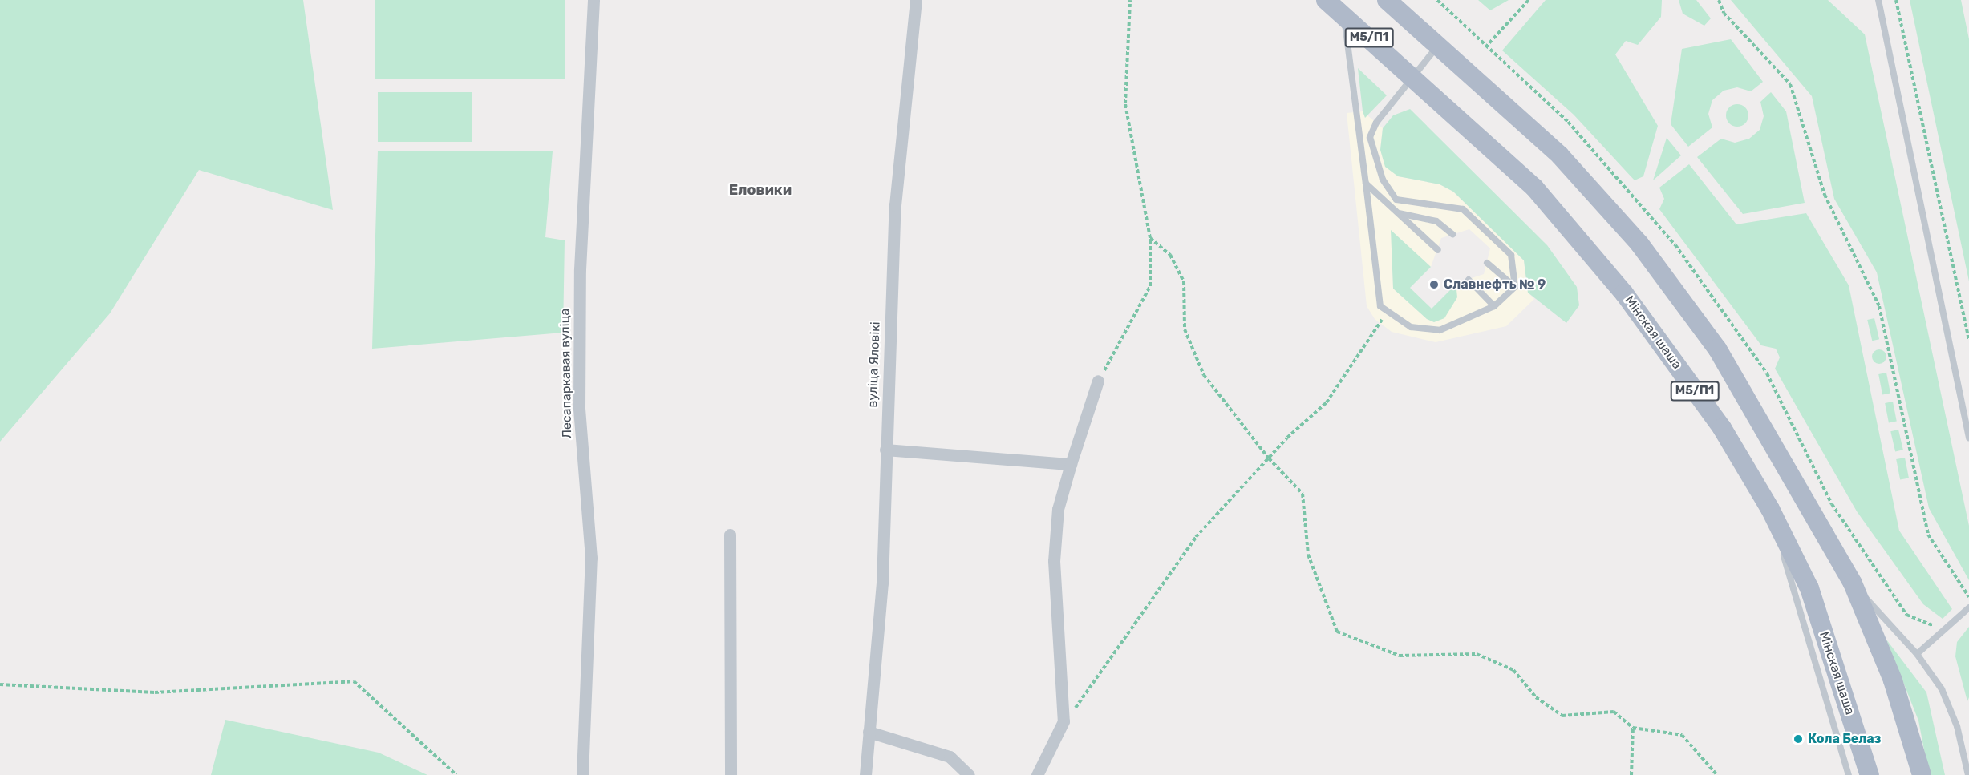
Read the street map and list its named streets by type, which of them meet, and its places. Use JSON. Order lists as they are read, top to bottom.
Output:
{
  "streets": {
    "main road": ["М5/П1", "Мінская шаша"],
    "street": ["вуліца Яловікі", "Лесапаркавая вуліца"]
  },
  "districts": ["Еловики"],
  "places": ["Славнефть № 9", "Кола Белаз"]
}
